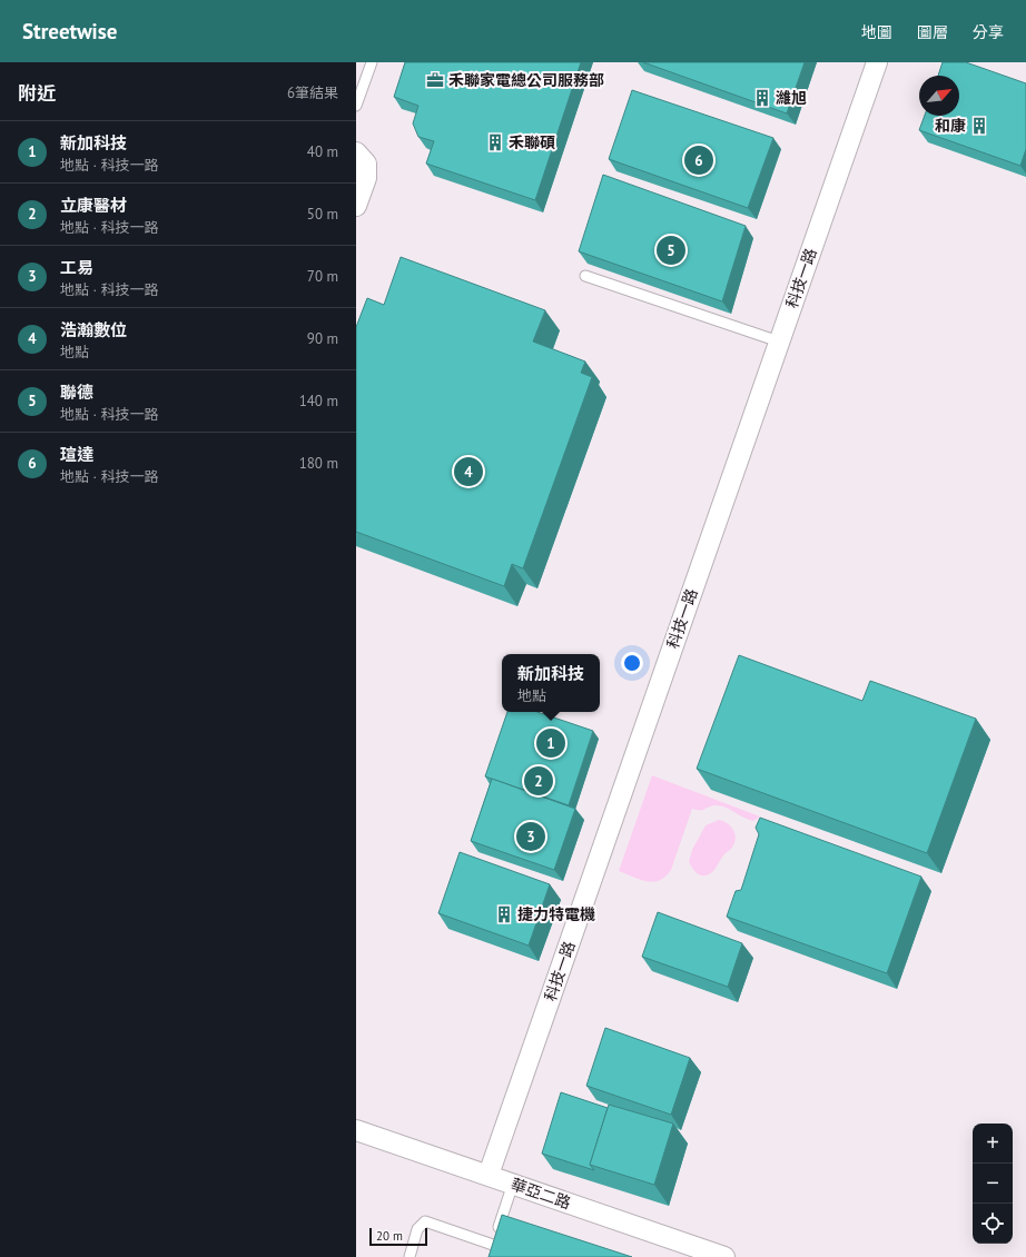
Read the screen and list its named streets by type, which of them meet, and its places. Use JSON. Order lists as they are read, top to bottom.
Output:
{
  "streets": {
    "street": ["科技一路", "華亞二路"]
  },
  "crossings": [
    ["科技一路", "華亞二路"]
  ],
  "places": {
    "office": ["禾聯家電總公司服務部"],
    "building": [
      "濰旭",
      "和康",
      "禾聯碩",
      "捷力特電機"
    ]
  },
  "scale_bar": "20 m",
  "north": "top right",
  "page": {
    "header": "Streetwise",
    "nav": ["地圖", "圖層", "分享"],
    "heading": ["附近", "6筆結果"],
    "list": [
      {
        "mark": "1",
        "name": "新加科技",
        "note": "地點 · 科技一路",
        "value": "40 m"
      },
      {
        "mark": "2",
        "name": "立康醫材",
        "note": "地點 · 科技一路",
        "value": "50 m"
      },
      {
        "mark": "3",
        "name": "工易",
        "note": "地點 · 科技一路",
        "value": "70 m"
      },
      {
        "mark": "4",
        "name": "浩瀚數位",
        "note": "地點",
        "value": "90 m"
      },
      {
        "mark": "5",
        "name": "聯德",
        "note": "地點 · 科技一路",
        "value": "140 m"
      },
      {
        "mark": "6",
        "name": "瑄達",
        "note": "地點 · 科技一路",
        "value": "180 m"
      }
    ],
    "pins": [
      "6",
      "5",
      "4",
      "1",
      "2",
      "3"
    ],
    "popup": ["新加科技", "地點"],
    "map_buttons": ["+", "−"],
    "scale": "20 m"
  }
}
